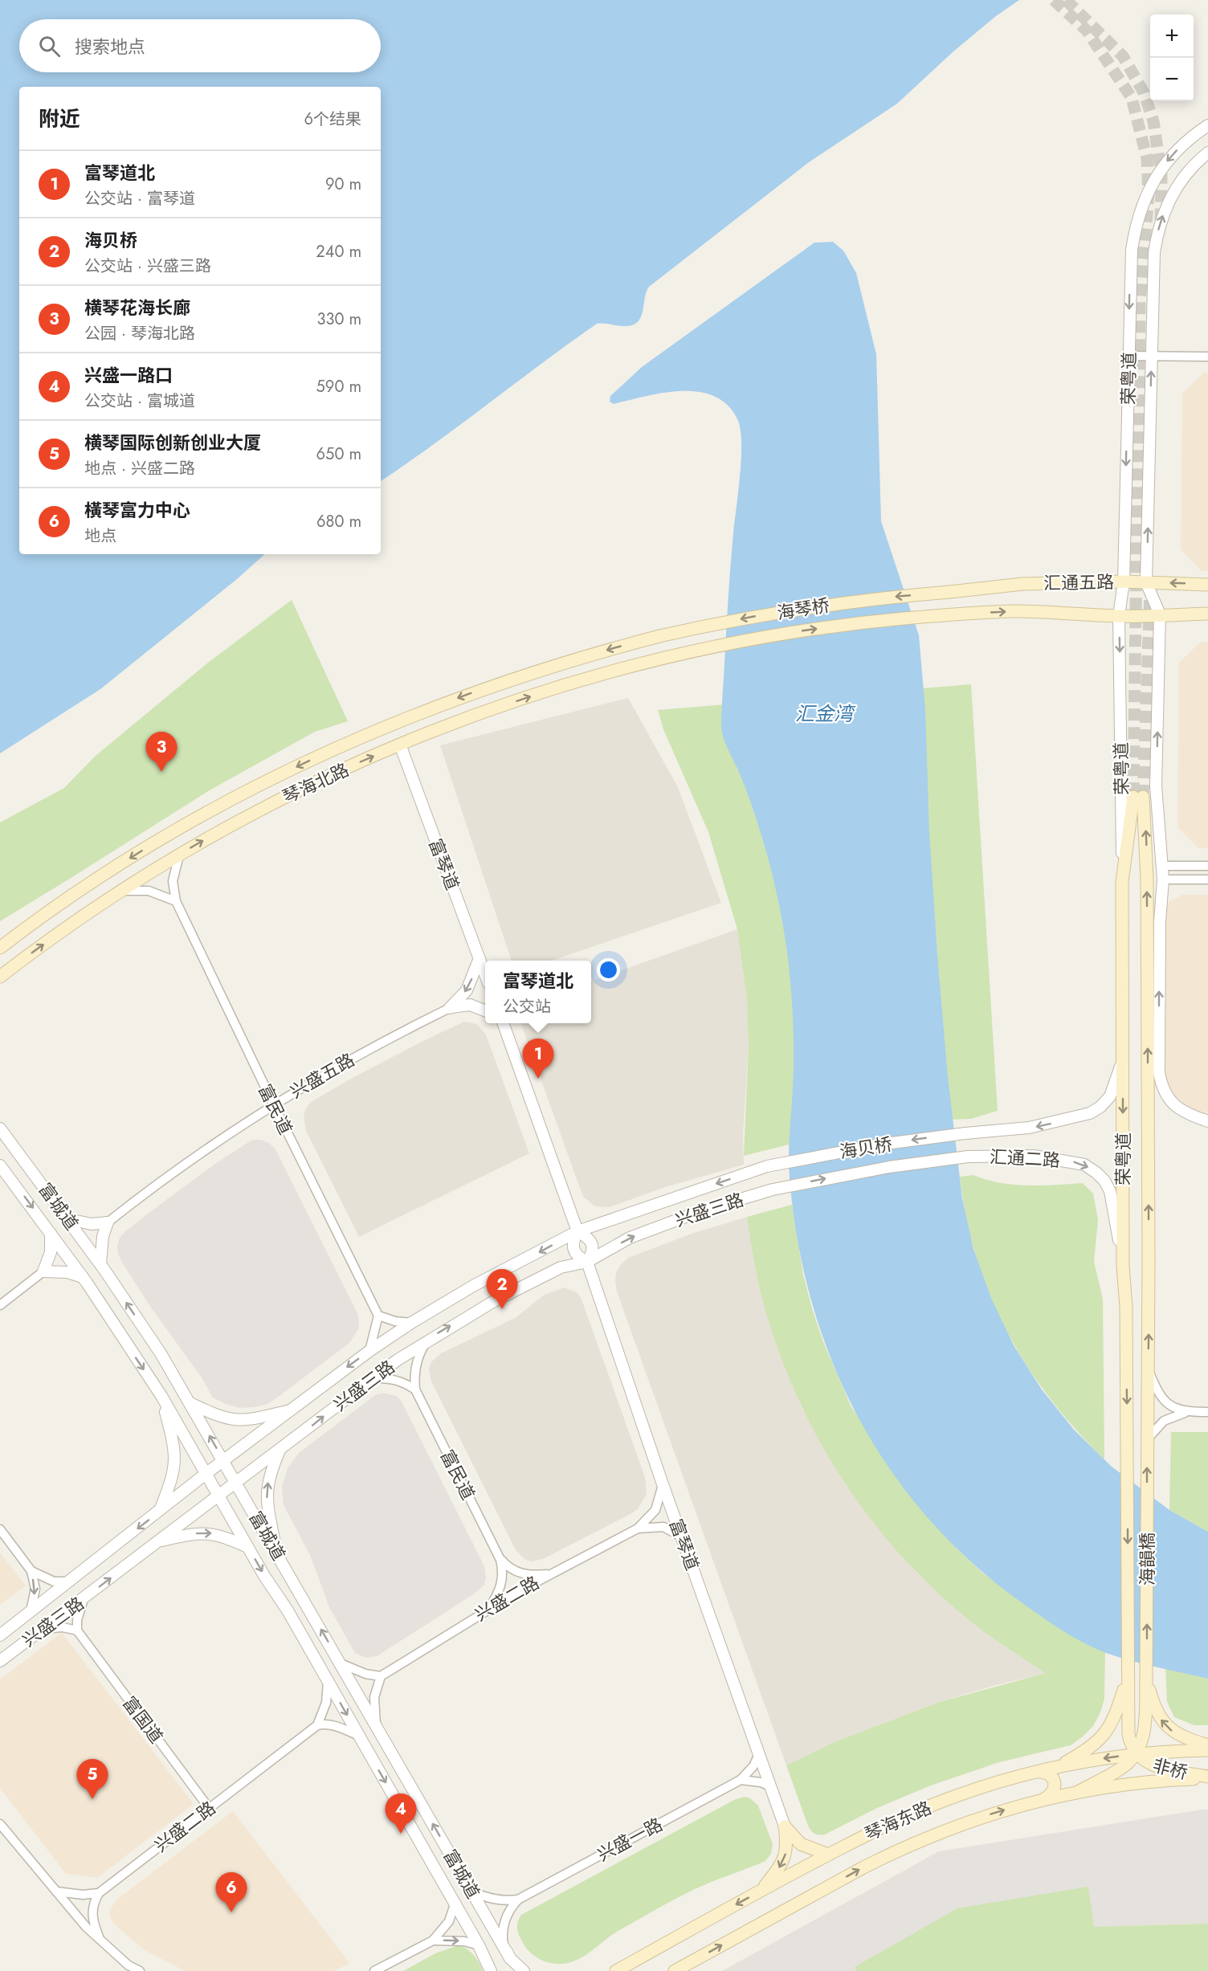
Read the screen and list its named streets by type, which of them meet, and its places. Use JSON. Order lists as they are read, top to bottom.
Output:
{
  "streets": {
    "main road": [
      "荣粤道",
      "汇通五路",
      "海琴桥",
      "琴海北路",
      "海韻橋",
      "非桥",
      "琴海东路"
    ],
    "street": [
      "富琴道",
      "兴盛五路",
      "富民道",
      "海贝桥",
      "汇通二路",
      "富城道",
      "兴盛三路",
      "兴盛二路",
      "富国道",
      "兴盛一路"
    ]
  },
  "crossings": [
    ["荣粤道", "汇通五路"],
    ["荣粤道", "汇通二路"],
    ["荣粤道", "海韻橋"],
    ["汇通五路", "海琴桥"],
    ["海琴桥", "琴海北路"],
    ["琴海北路", "富琴道"],
    ["富琴道", "兴盛三路"],
    ["富琴道", "兴盛二路"],
    ["富琴道", "兴盛一路"],
    ["兴盛五路", "富民道"],
    ["富民道", "兴盛二路"],
    ["海贝桥", "汇通二路"],
    ["海贝桥", "兴盛三路"],
    ["富城道", "兴盛三路"],
    ["富城道", "兴盛一路"],
    ["海韻橋", "非桥"],
    ["兴盛二路", "富国道"],
    ["非桥", "琴海东路"]
  ],
  "water": ["汇金湾"],
  "page": {
    "map_buttons": ["+", "−"],
    "search": "搜索地点",
    "heading": ["附近", "6个结果"],
    "list": [
      {
        "mark": "1",
        "name": "富琴道北",
        "note": "公交站 · 富琴道",
        "value": "90 m"
      },
      {
        "mark": "2",
        "name": "海贝桥",
        "note": "公交站 · 兴盛三路",
        "value": "240 m"
      },
      {
        "mark": "3",
        "name": "横琴花海长廊",
        "note": "公园 · 琴海北路",
        "value": "330 m"
      },
      {
        "mark": "4",
        "name": "兴盛一路口",
        "note": "公交站 · 富城道",
        "value": "590 m"
      },
      {
        "mark": "5",
        "name": "横琴国际创新创业大厦",
        "note": "地点 · 兴盛二路",
        "value": "650 m"
      },
      {
        "mark": "6",
        "name": "橫琴富力中心",
        "note": "地点",
        "value": "680 m"
      }
    ],
    "pins": [
      "3",
      "1",
      "2",
      "5",
      "4",
      "6"
    ],
    "popup": ["富琴道北", "公交站"]
  }
}
